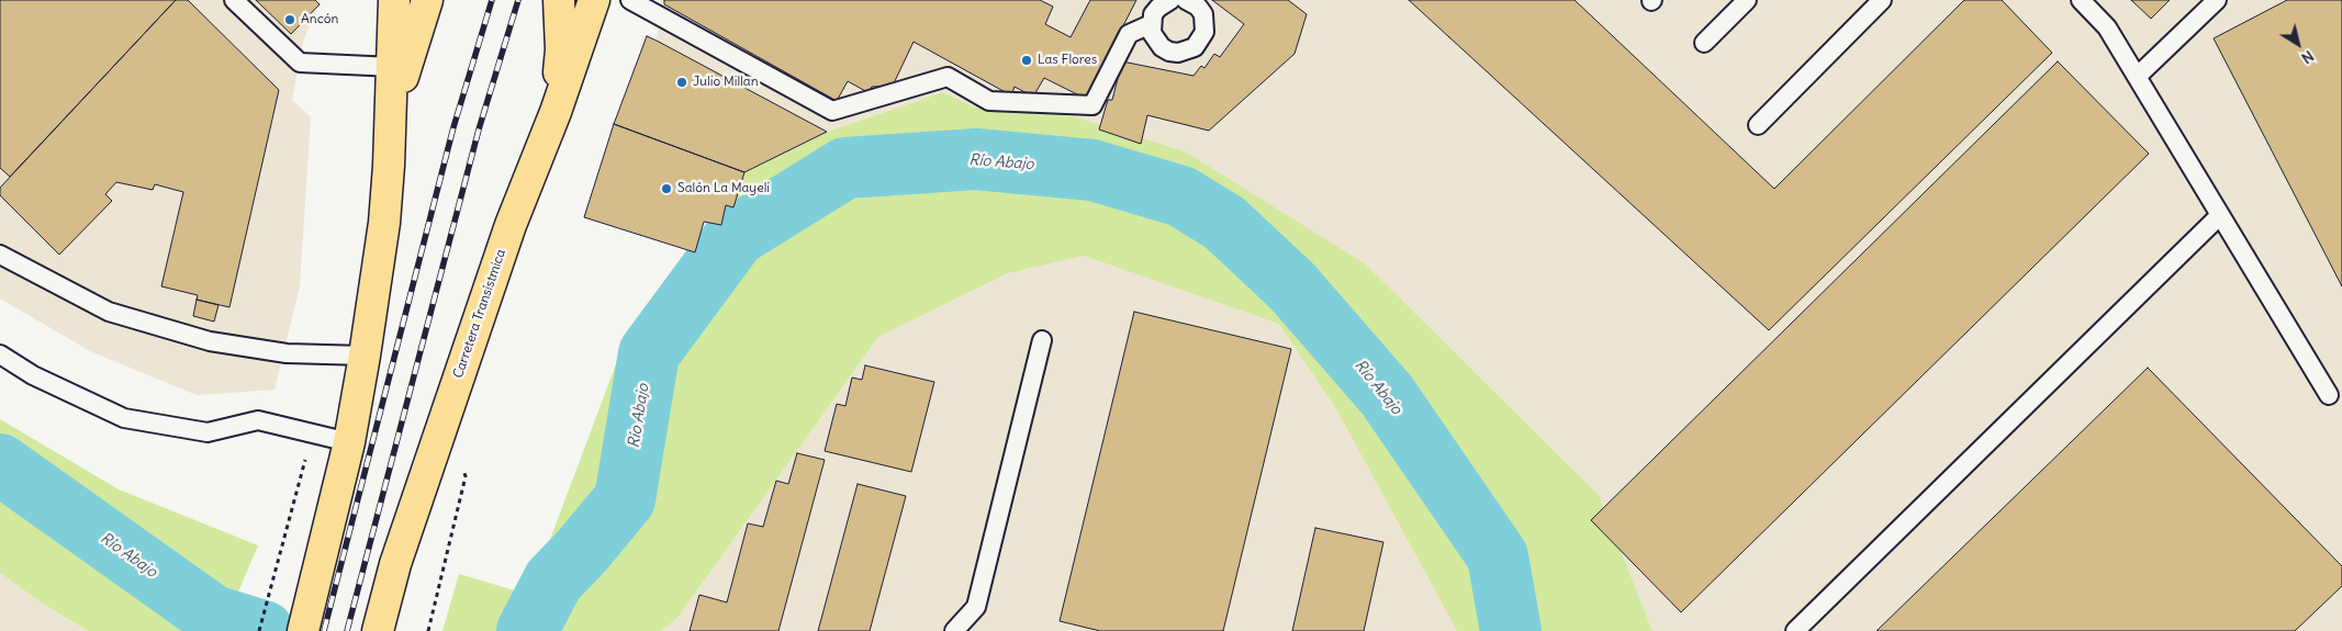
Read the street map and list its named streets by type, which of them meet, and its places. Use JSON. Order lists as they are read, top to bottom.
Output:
{
  "streets": {
    "main road": ["Carretera Transístmica"]
  },
  "water": ["Río Abajo"],
  "places": [
    "Ancón",
    "Las Flores",
    "Julio Millan",
    "Salón La Mayeli"
  ],
  "north": "bottom right"
}
